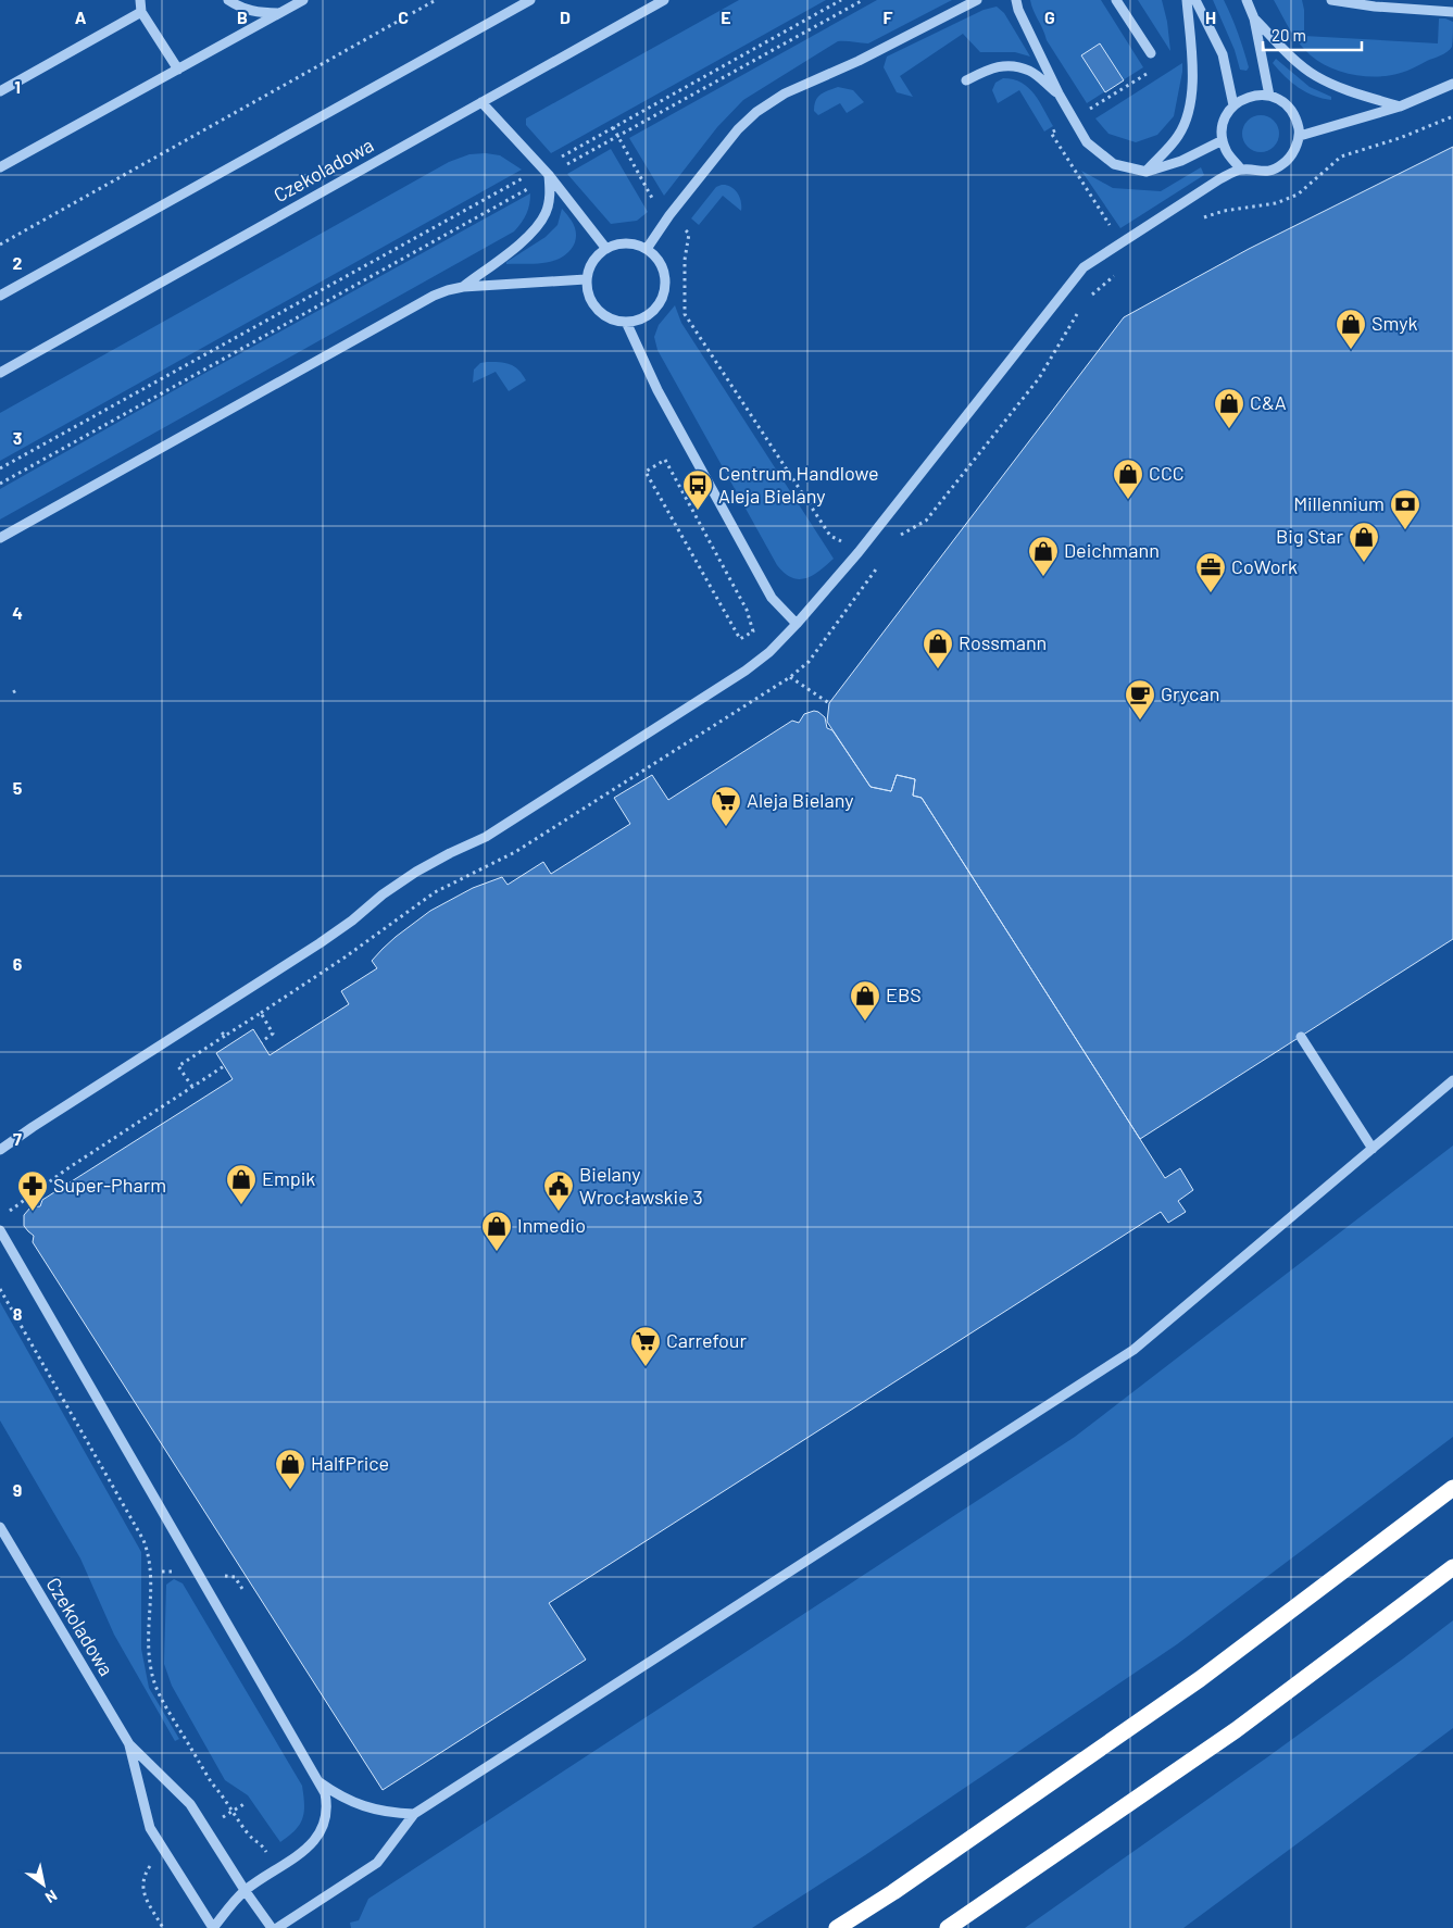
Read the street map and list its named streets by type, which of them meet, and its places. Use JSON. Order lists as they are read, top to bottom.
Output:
{
  "streets": {
    "street": ["Czekoladowa"]
  },
  "places": {
    "shop": [
      "Smyk",
      "C&A",
      "CCC",
      "Big Star",
      "Deichmann",
      "Rossmann",
      "EBS",
      "Empik",
      "Inmedio",
      "HalfPrice"
    ],
    "bus stop": ["Centrum Handlowe Aleja Bielany"],
    "bank": ["Millennium"],
    "office": ["CoWork"],
    "cafe": ["Grycan"],
    "supermarket": ["Aleja Bielany", "Carrefour"],
    "pharmacy": ["Super-Pharm"],
    "public building": ["Bielany Wrocławskie 3"]
  },
  "scale_bar": "20 m",
  "north": "bottom right",
  "grid": {
    "columns": [
      "A",
      "B",
      "C",
      "D",
      "E",
      "F",
      "G",
      "H"
    ],
    "rows": [
      "1",
      "2",
      "3",
      "4",
      "5",
      "6",
      "7",
      "8",
      "9"
    ]
  }
}
